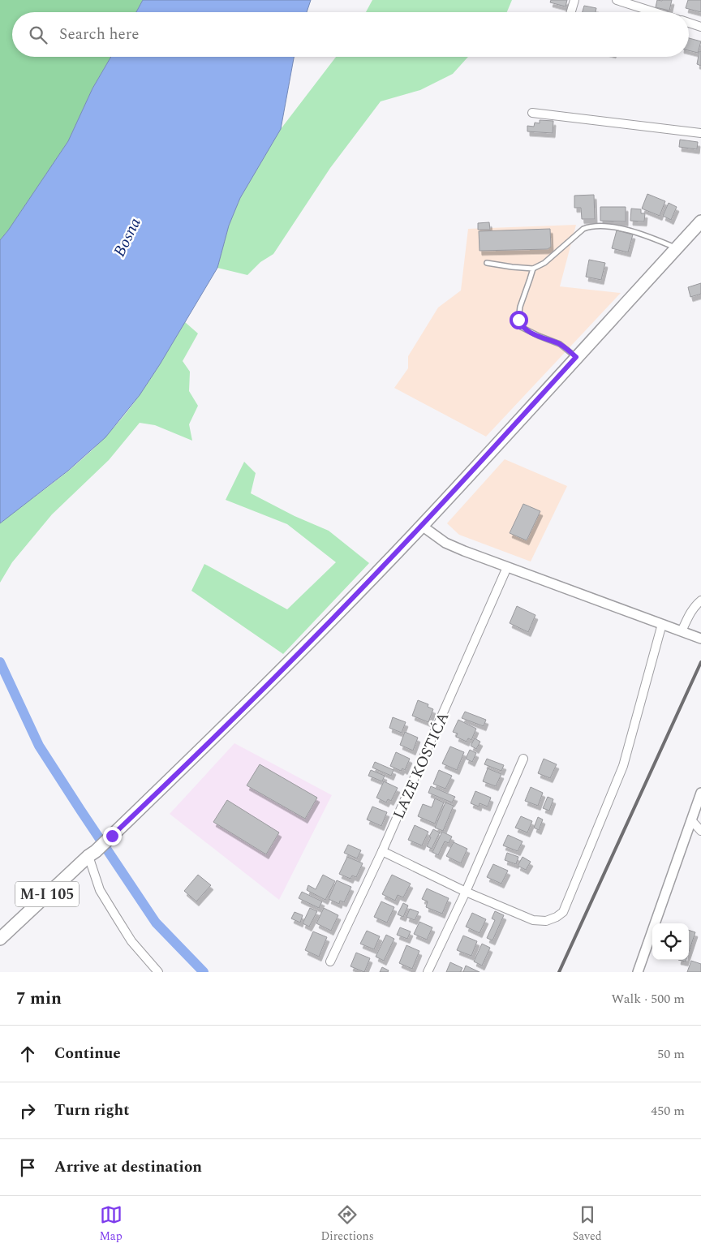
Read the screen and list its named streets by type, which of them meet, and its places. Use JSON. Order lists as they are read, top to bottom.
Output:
{
  "streets": {
    "main road": ["M-I 105"],
    "street": ["LAZE KOSTIĆA"]
  },
  "water": ["Bosna"],
  "page": {
    "search": "Search here",
    "heading": ["7 min", "Walk · 500 m"],
    "list": [
      ["Continue", "50 m"],
      ["Turn right", "450 m"],
      "Arrive at destination"
    ],
    "nav": ["Map", "Directions", "Saved"]
  }
}
